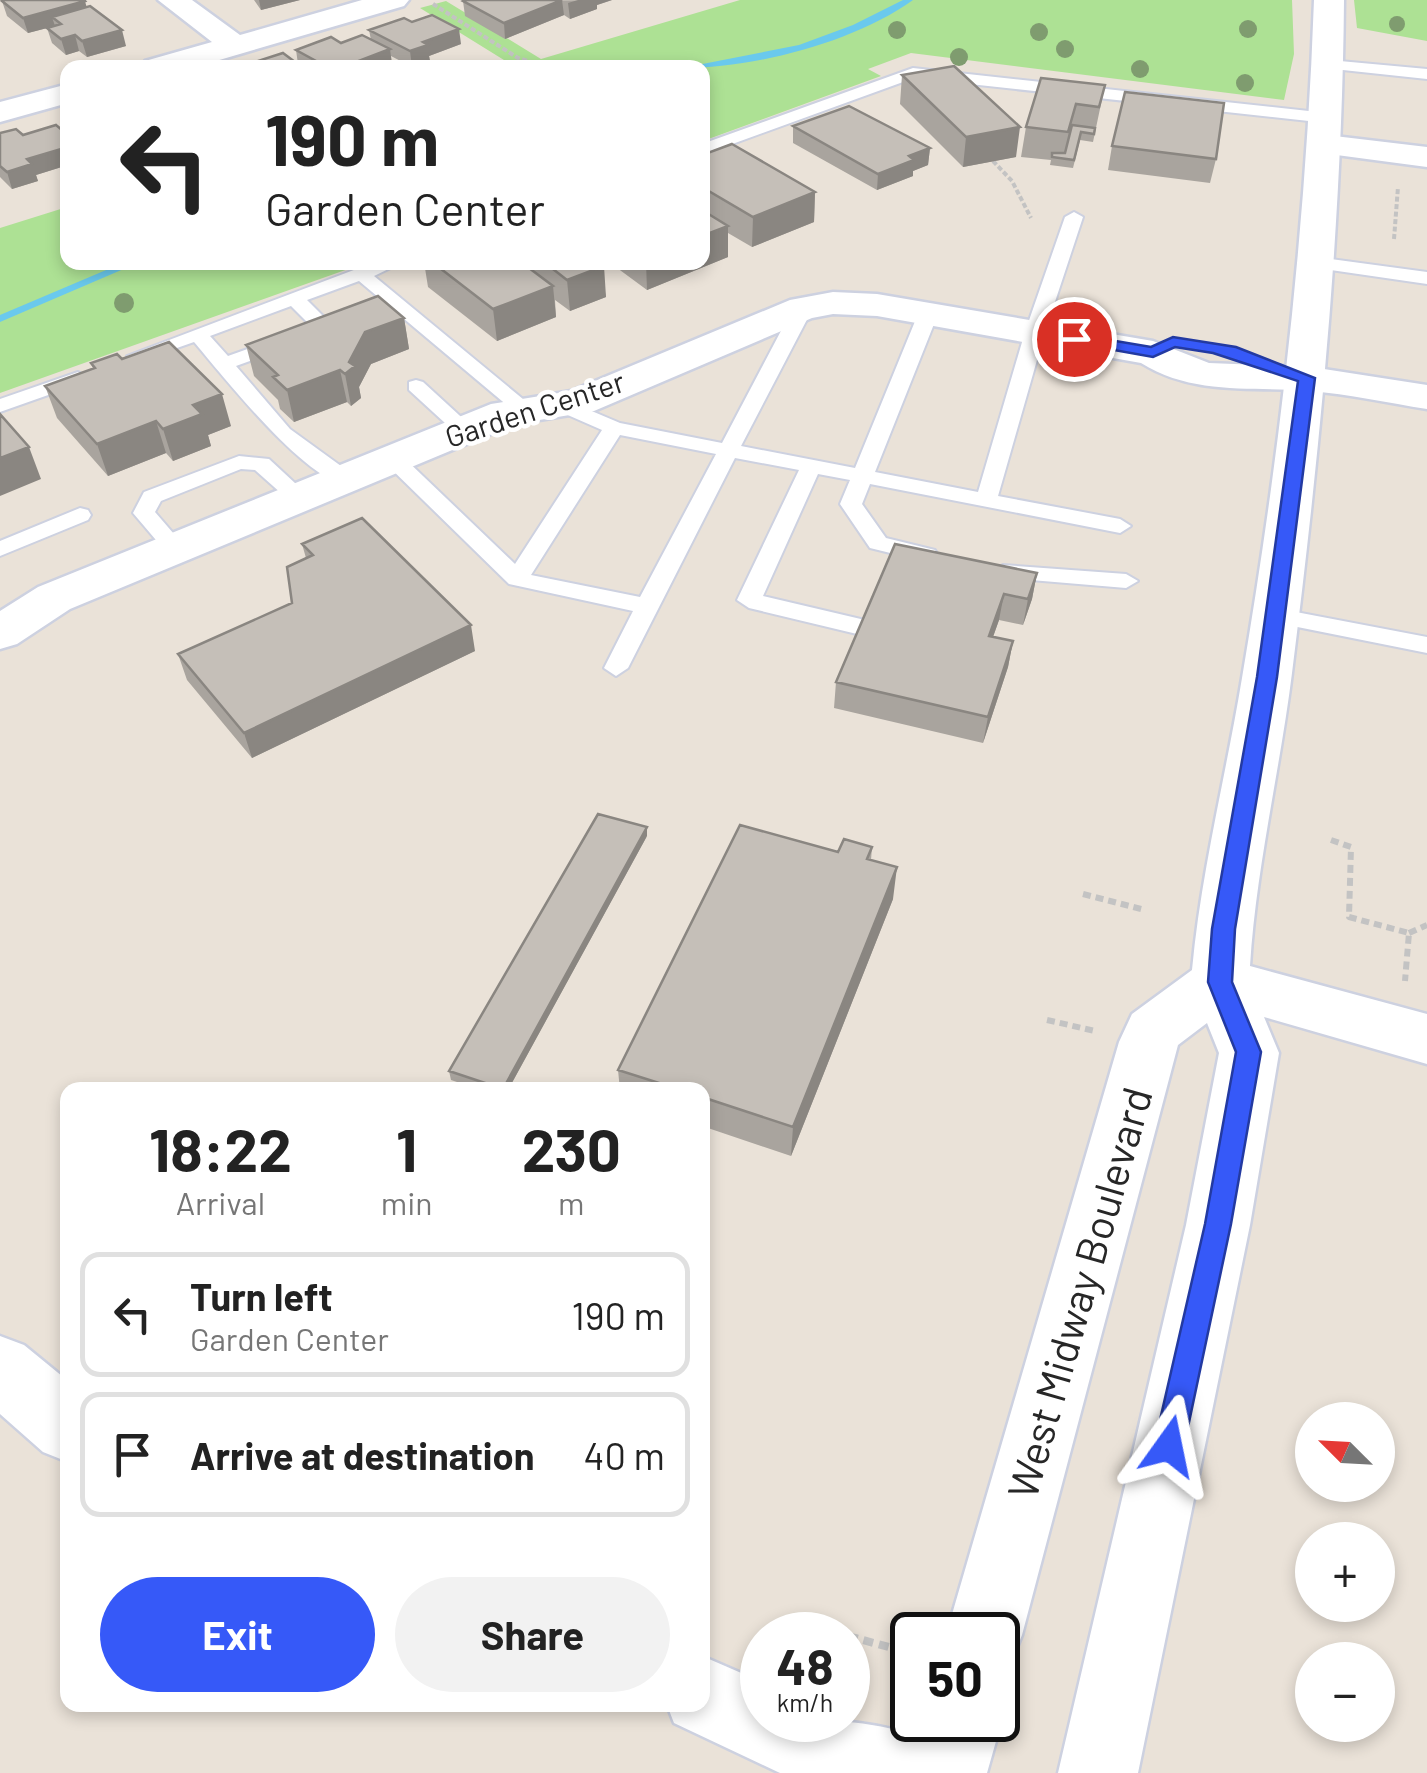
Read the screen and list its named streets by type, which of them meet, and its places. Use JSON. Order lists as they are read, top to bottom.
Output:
{
  "streets": {
    "main road": ["Garden Center", "West Midway Boulevard"]
  },
  "north": "top left",
  "page": {
    "turn": ["190 m", "Garden Center"],
    "eta": [
      "18:22",
      "Arrival",
      "1",
      "min",
      "230",
      "m"
    ],
    "list": [
      {
        "name": "Turn left",
        "note": "Garden Center",
        "value": "190 m"
      },
      {
        "name": "Arrive at destination",
        "value": "40 m"
      }
    ],
    "map_buttons": ["+", "−"],
    "buttons": ["Exit", "Share"],
    "speed": "48 km/h",
    "limit": "50"
  }
}
